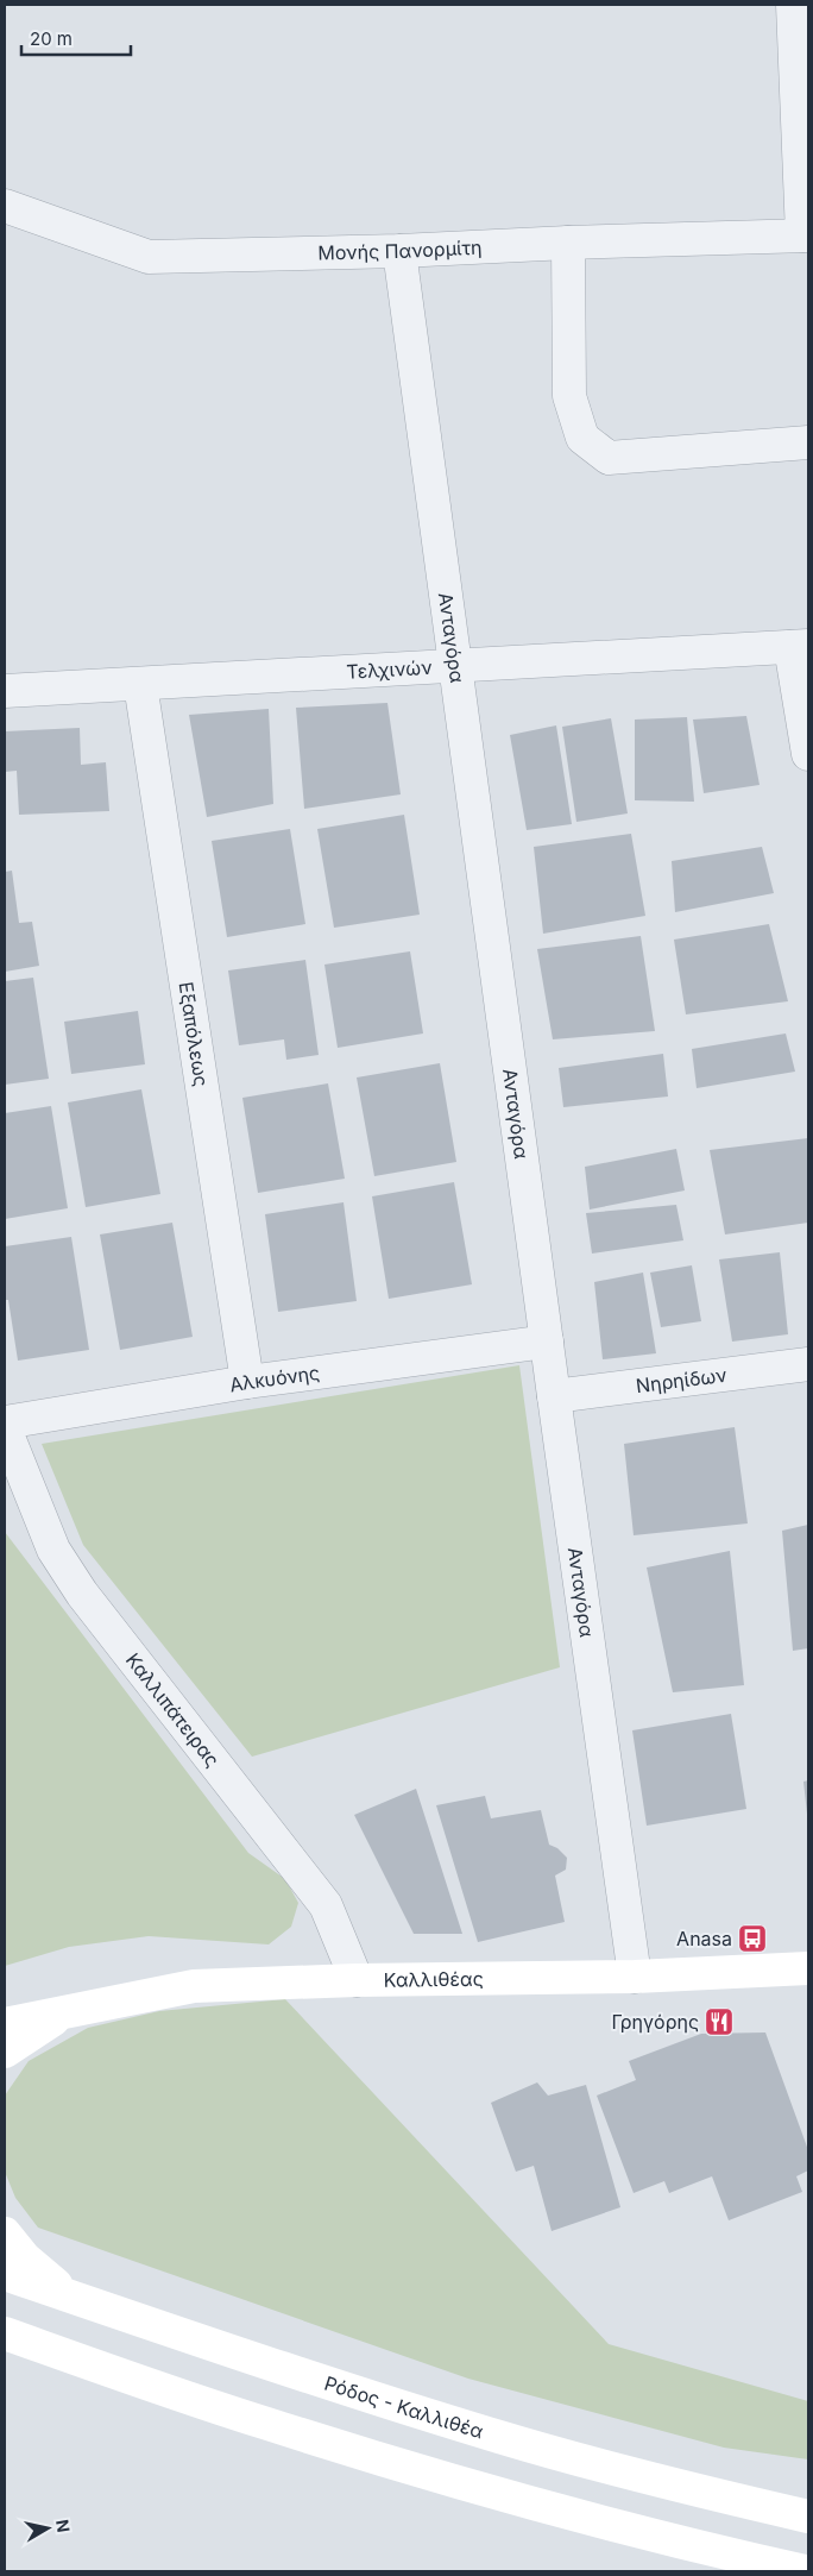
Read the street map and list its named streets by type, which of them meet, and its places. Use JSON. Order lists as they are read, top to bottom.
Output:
{
  "streets": {
    "main road": ["Καλλιθέας", "Ρόδος - Καλλιθέα"],
    "street": [
      "Μονής Πανορμίτη",
      "Ανταγόρα",
      "Τελχινών",
      "Εξαπόλεως",
      "Αλκυόνης",
      "Νηρηίδων",
      "Καλλιπάτειρας"
    ]
  },
  "crossings": [
    ["Μονής Πανορμίτη", "Ανταγόρα"],
    ["Ανταγόρα", "Τελχινών"],
    ["Ανταγόρα", "Αλκυόνης"],
    ["Ανταγόρα", "Νηρηίδων"],
    ["Ανταγόρα", "Καλλιθέας"],
    ["Τελχινών", "Εξαπόλεως"],
    ["Εξαπόλεως", "Αλκυόνης"],
    ["Καλλιπάτειρας", "Καλλιθέας"]
  ],
  "places": {
    "bus stop": ["Anasa"],
    "restaurant": ["Γρηγόρης"]
  },
  "scale_bar": "20 m",
  "north": "right"
}
